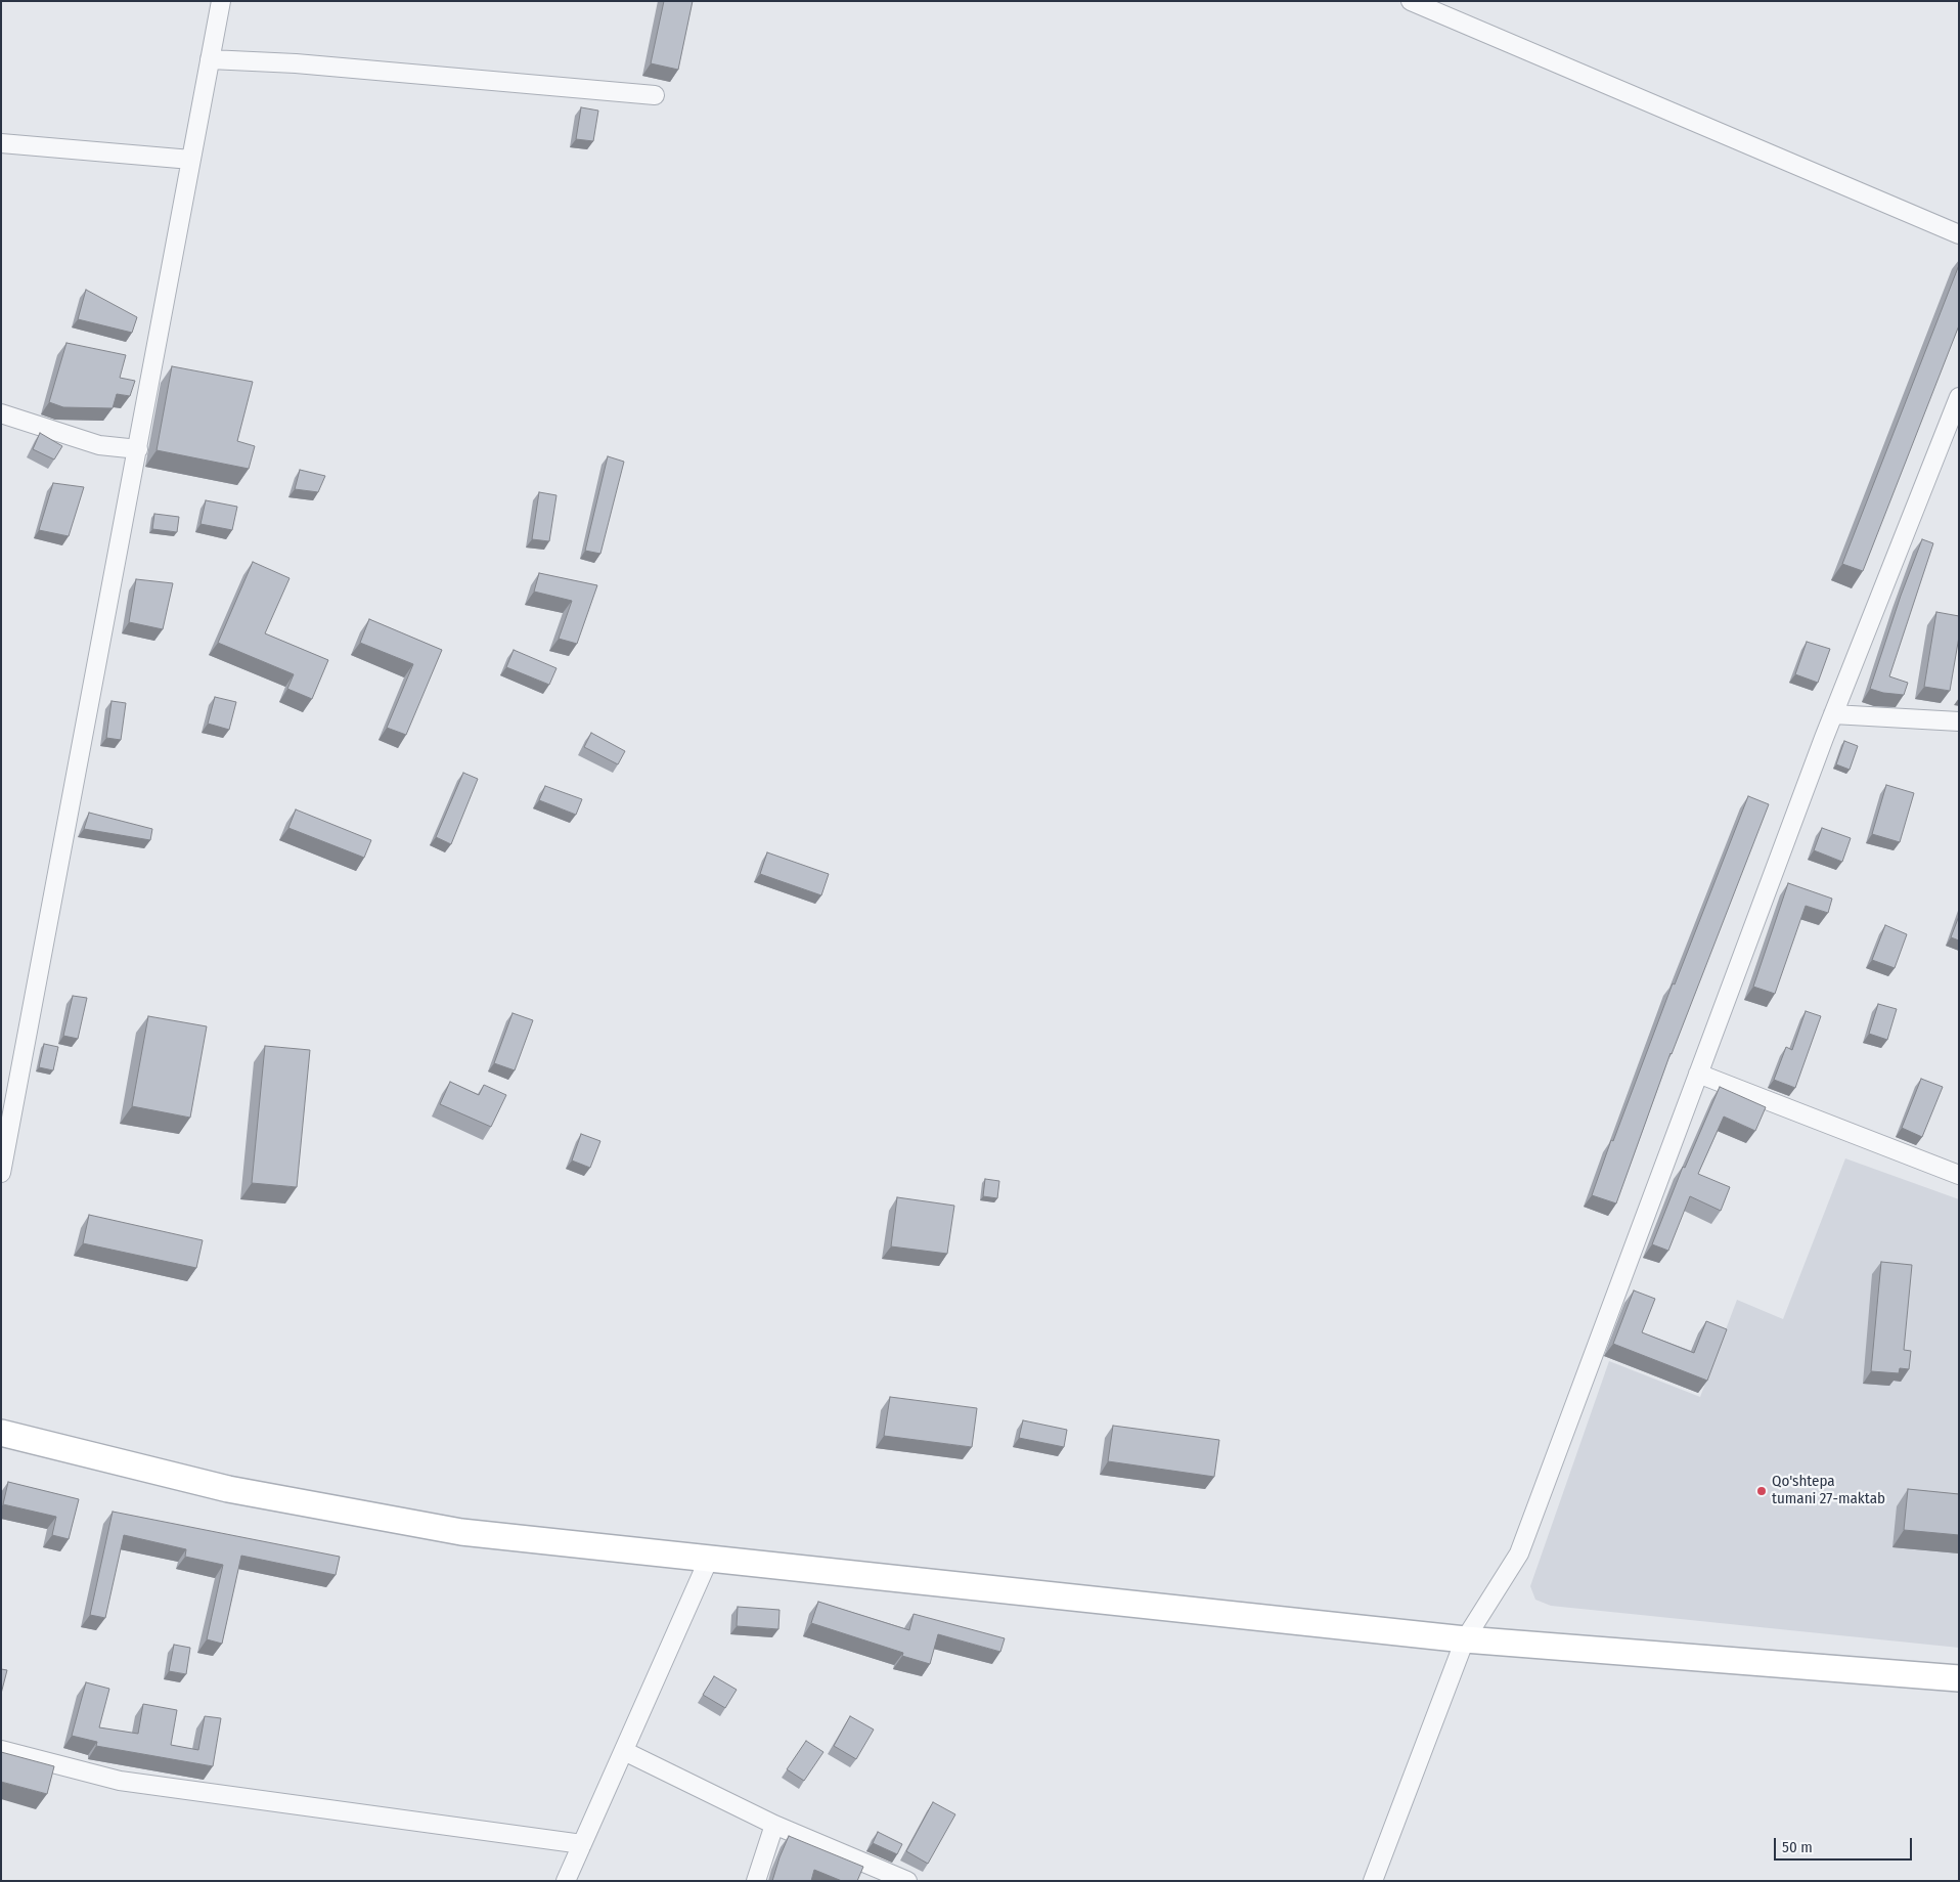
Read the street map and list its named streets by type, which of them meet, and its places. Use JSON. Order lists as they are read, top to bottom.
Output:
{
  "places": ["Qo'shtepa tumani 27-maktab"],
  "scale_bar": "50 m"
}
